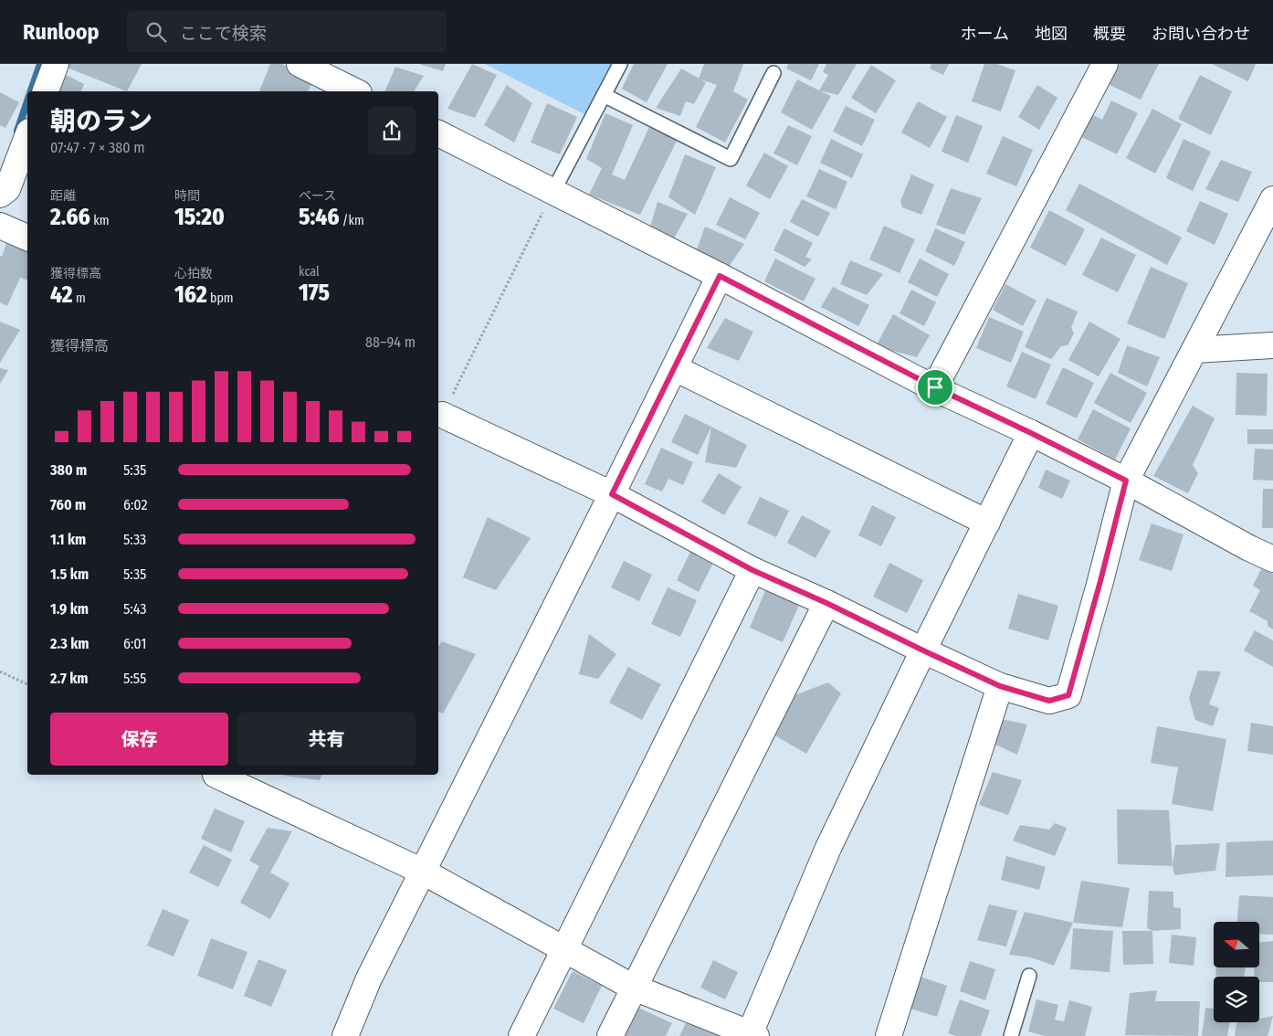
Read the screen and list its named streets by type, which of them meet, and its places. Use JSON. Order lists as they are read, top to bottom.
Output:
{
  "north": "left",
  "page": {
    "header": "Runloop",
    "search": "ここで検索",
    "nav": [
      "ホーム",
      "地図",
      "概要",
      "お問い合わせ"
    ],
    "heading": ["朝のラン", "07:47 · 7 × 380 m"],
    "stats": [
      ["距離", "2.66 km"],
      ["時間", "15:20"],
      ["ペース", "5:46 /km"],
      ["獲得標高", "42 m"],
      ["心拍数", "162 bpm"],
      ["kcal", "175"]
    ],
    "chart": ["獲得標高", "88–94 m"],
    "list": [
      {
        "name": "380 m",
        "note": "5:35"
      },
      {
        "name": "760 m",
        "note": "6:02"
      },
      {
        "name": "1.1 km",
        "note": "5:33"
      },
      {
        "name": "1.5 km",
        "note": "5:35"
      },
      {
        "name": "1.9 km",
        "note": "5:43"
      },
      {
        "name": "2.3 km",
        "note": "6:01"
      },
      {
        "name": "2.7 km",
        "note": "5:55"
      }
    ],
    "buttons": ["保存", "共有"]
  }
}
